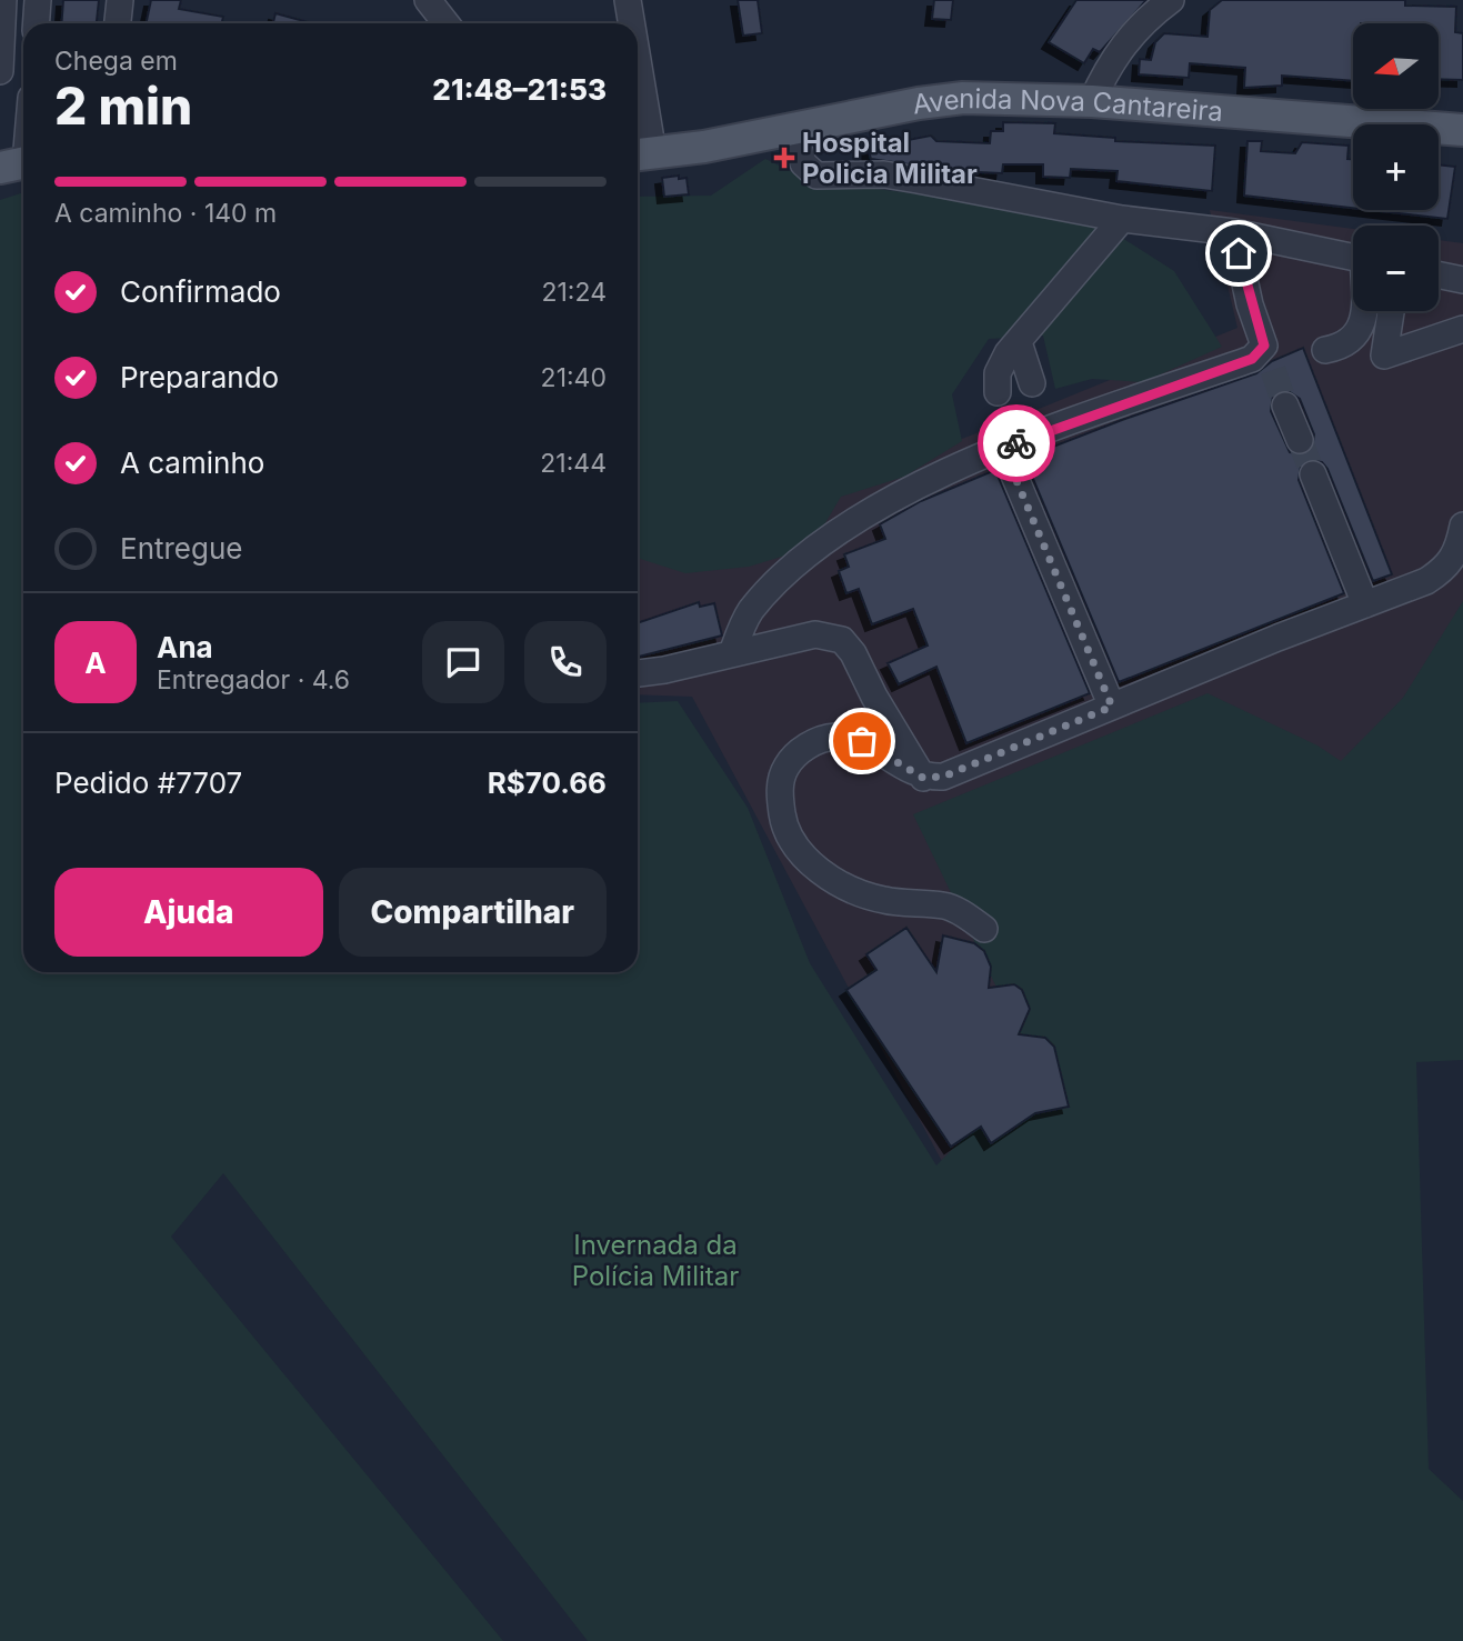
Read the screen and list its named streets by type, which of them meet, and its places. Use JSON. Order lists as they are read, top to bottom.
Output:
{
  "streets": {
    "main road": ["Avenida Nova Cantareira"]
  },
  "parks": ["Invernada da Polícia Militar"],
  "places": {
    "health": ["Hospital Policia Militar"]
  },
  "north": "left",
  "page": {
    "map_buttons": ["+", "−"],
    "heading": ["2 min", "Chega em", "21:48–21:53"],
    "panel": [
      "Ana",
      "Entregador · 4.6",
      "Pedido #7707",
      "R$70.66"
    ],
    "bar": "A caminho · 140 m",
    "list": [
      ["Confirmado", "21:24"],
      ["Preparando", "21:40"],
      ["A caminho", "21:44"],
      "Entregue"
    ],
    "round": "A",
    "buttons": ["Ajuda", "Compartilhar"]
  }
}
